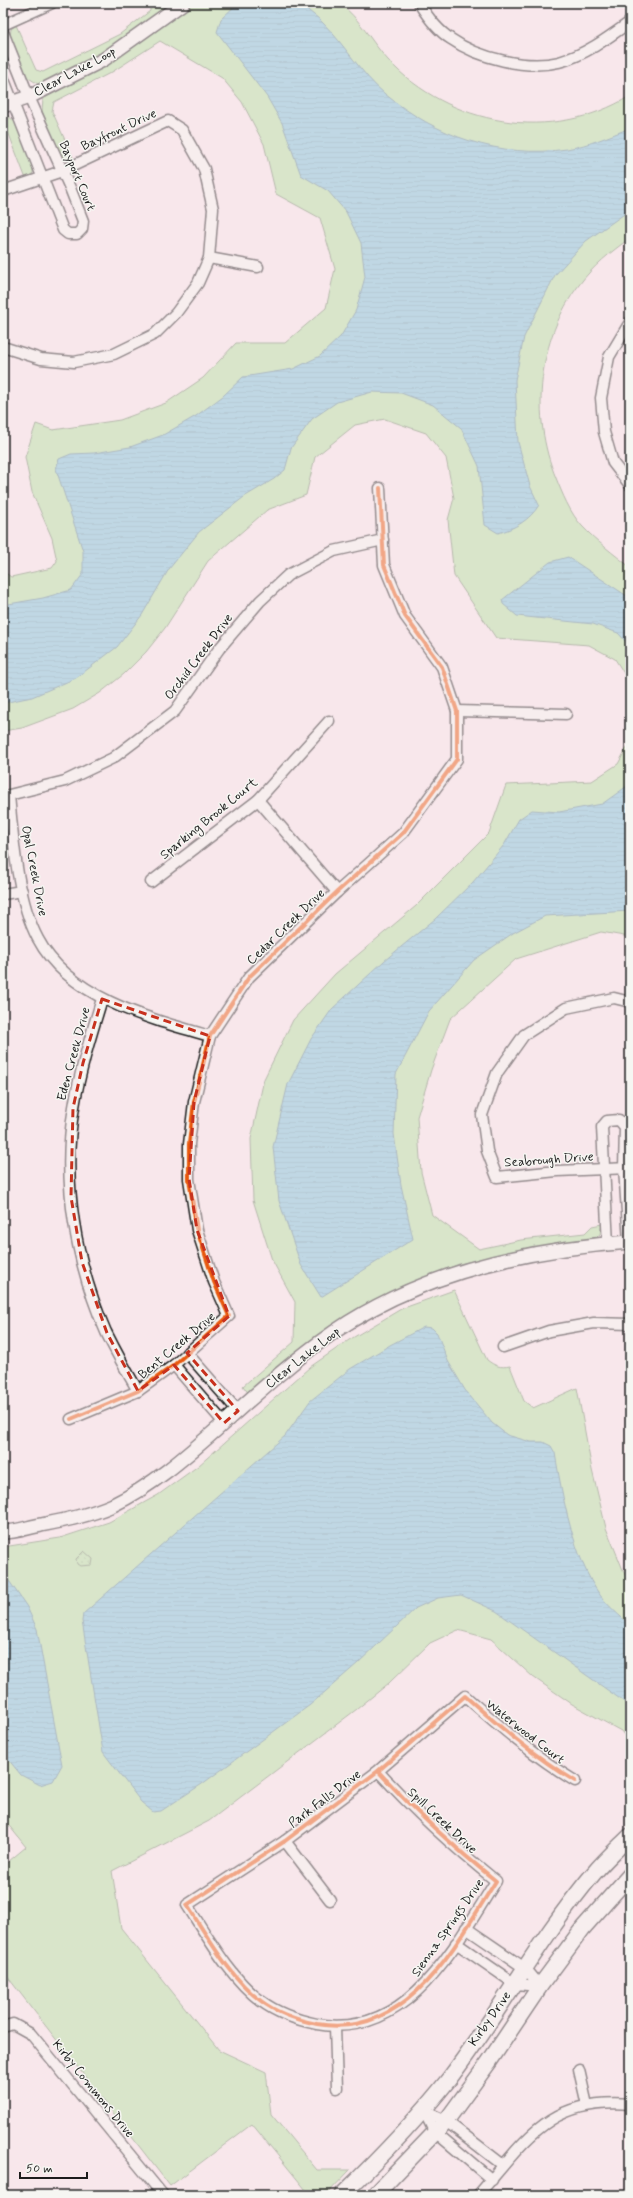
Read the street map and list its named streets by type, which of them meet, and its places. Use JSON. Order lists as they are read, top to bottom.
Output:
{
  "streets": {
    "main road": ["Kirby Drive"],
    "street": [
      "Clear Lake Loop",
      "Bayfront Drive",
      "Bayport Court",
      "Orchid Creek Drive",
      "Sparking Brook Court",
      "Opal Creek Drive",
      "Cedar Creek Drive",
      "Eden Creek Drive",
      "Seabrough Drive",
      "Bent Creek Drive",
      "Waterwood Court",
      "Park Falls Drive",
      "Spill Creek Drive",
      "Sienna Springs Drive",
      "Kirby Commons Drive"
    ]
  },
  "crossings": [
    ["Clear Lake Loop", "Bayport Court"],
    ["Clear Lake Loop", "Seabrough Drive"],
    ["Bayfront Drive", "Bayport Court"],
    ["Orchid Creek Drive", "Opal Creek Drive"],
    ["Orchid Creek Drive", "Cedar Creek Drive"],
    ["Opal Creek Drive", "Cedar Creek Drive"],
    ["Opal Creek Drive", "Eden Creek Drive"],
    ["Cedar Creek Drive", "Bent Creek Drive"],
    ["Eden Creek Drive", "Bent Creek Drive"],
    ["Waterwood Court", "Park Falls Drive"],
    ["Park Falls Drive", "Spill Creek Drive"],
    ["Park Falls Drive", "Sienna Springs Drive"],
    ["Spill Creek Drive", "Sienna Springs Drive"]
  ],
  "scale_bar": "50 m"
}
